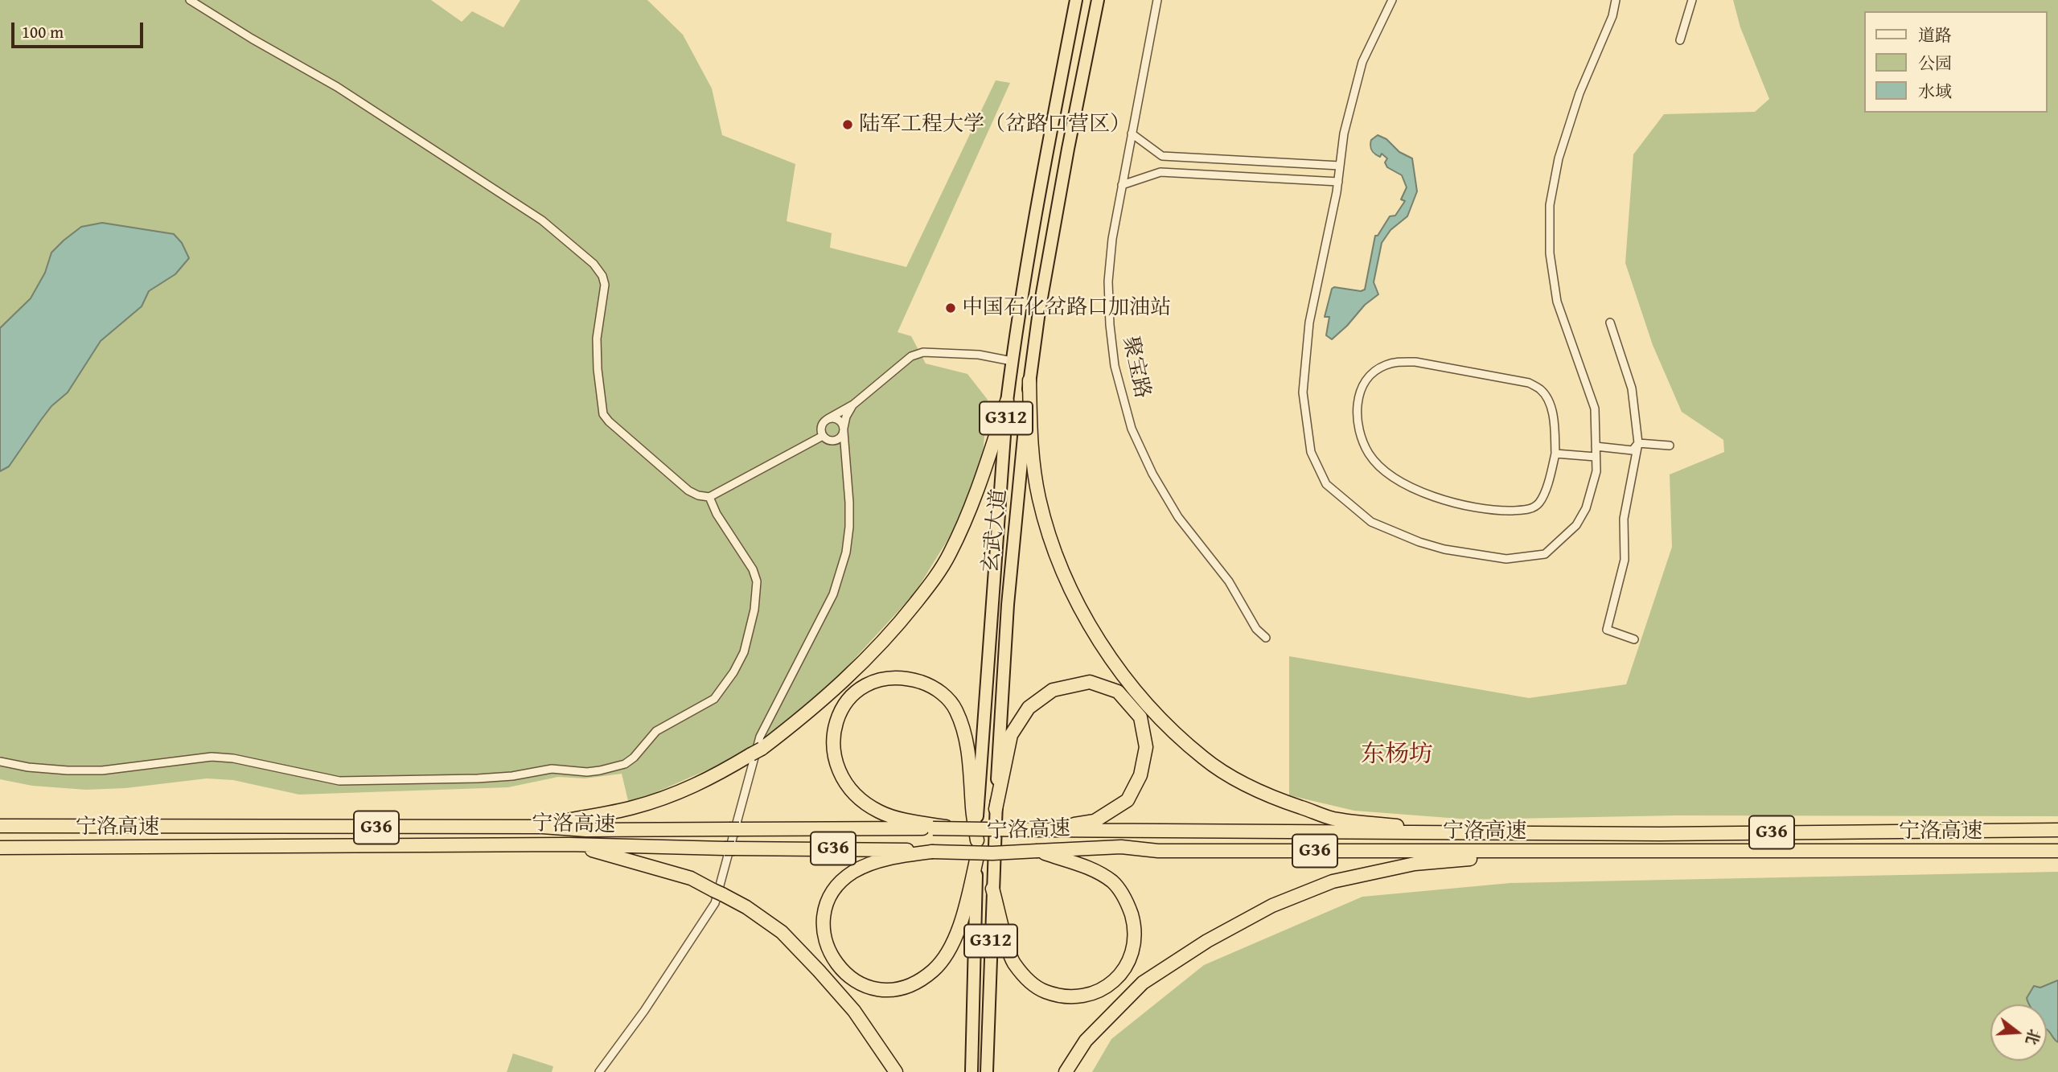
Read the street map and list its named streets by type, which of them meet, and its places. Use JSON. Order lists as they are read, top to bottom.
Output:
{
  "streets": {
    "highway": [
      "G312",
      "玄武大道",
      "宁洛高速",
      "G36"
    ],
    "street": ["聚宝路"]
  },
  "districts": ["东杨坊"],
  "places": ["陆军工程大学（岔路口营区）", "中国石化岔路口加油站"],
  "legend": ["道路", "公园", "水域"],
  "scale_bar": "100 m",
  "north": "right"
}
